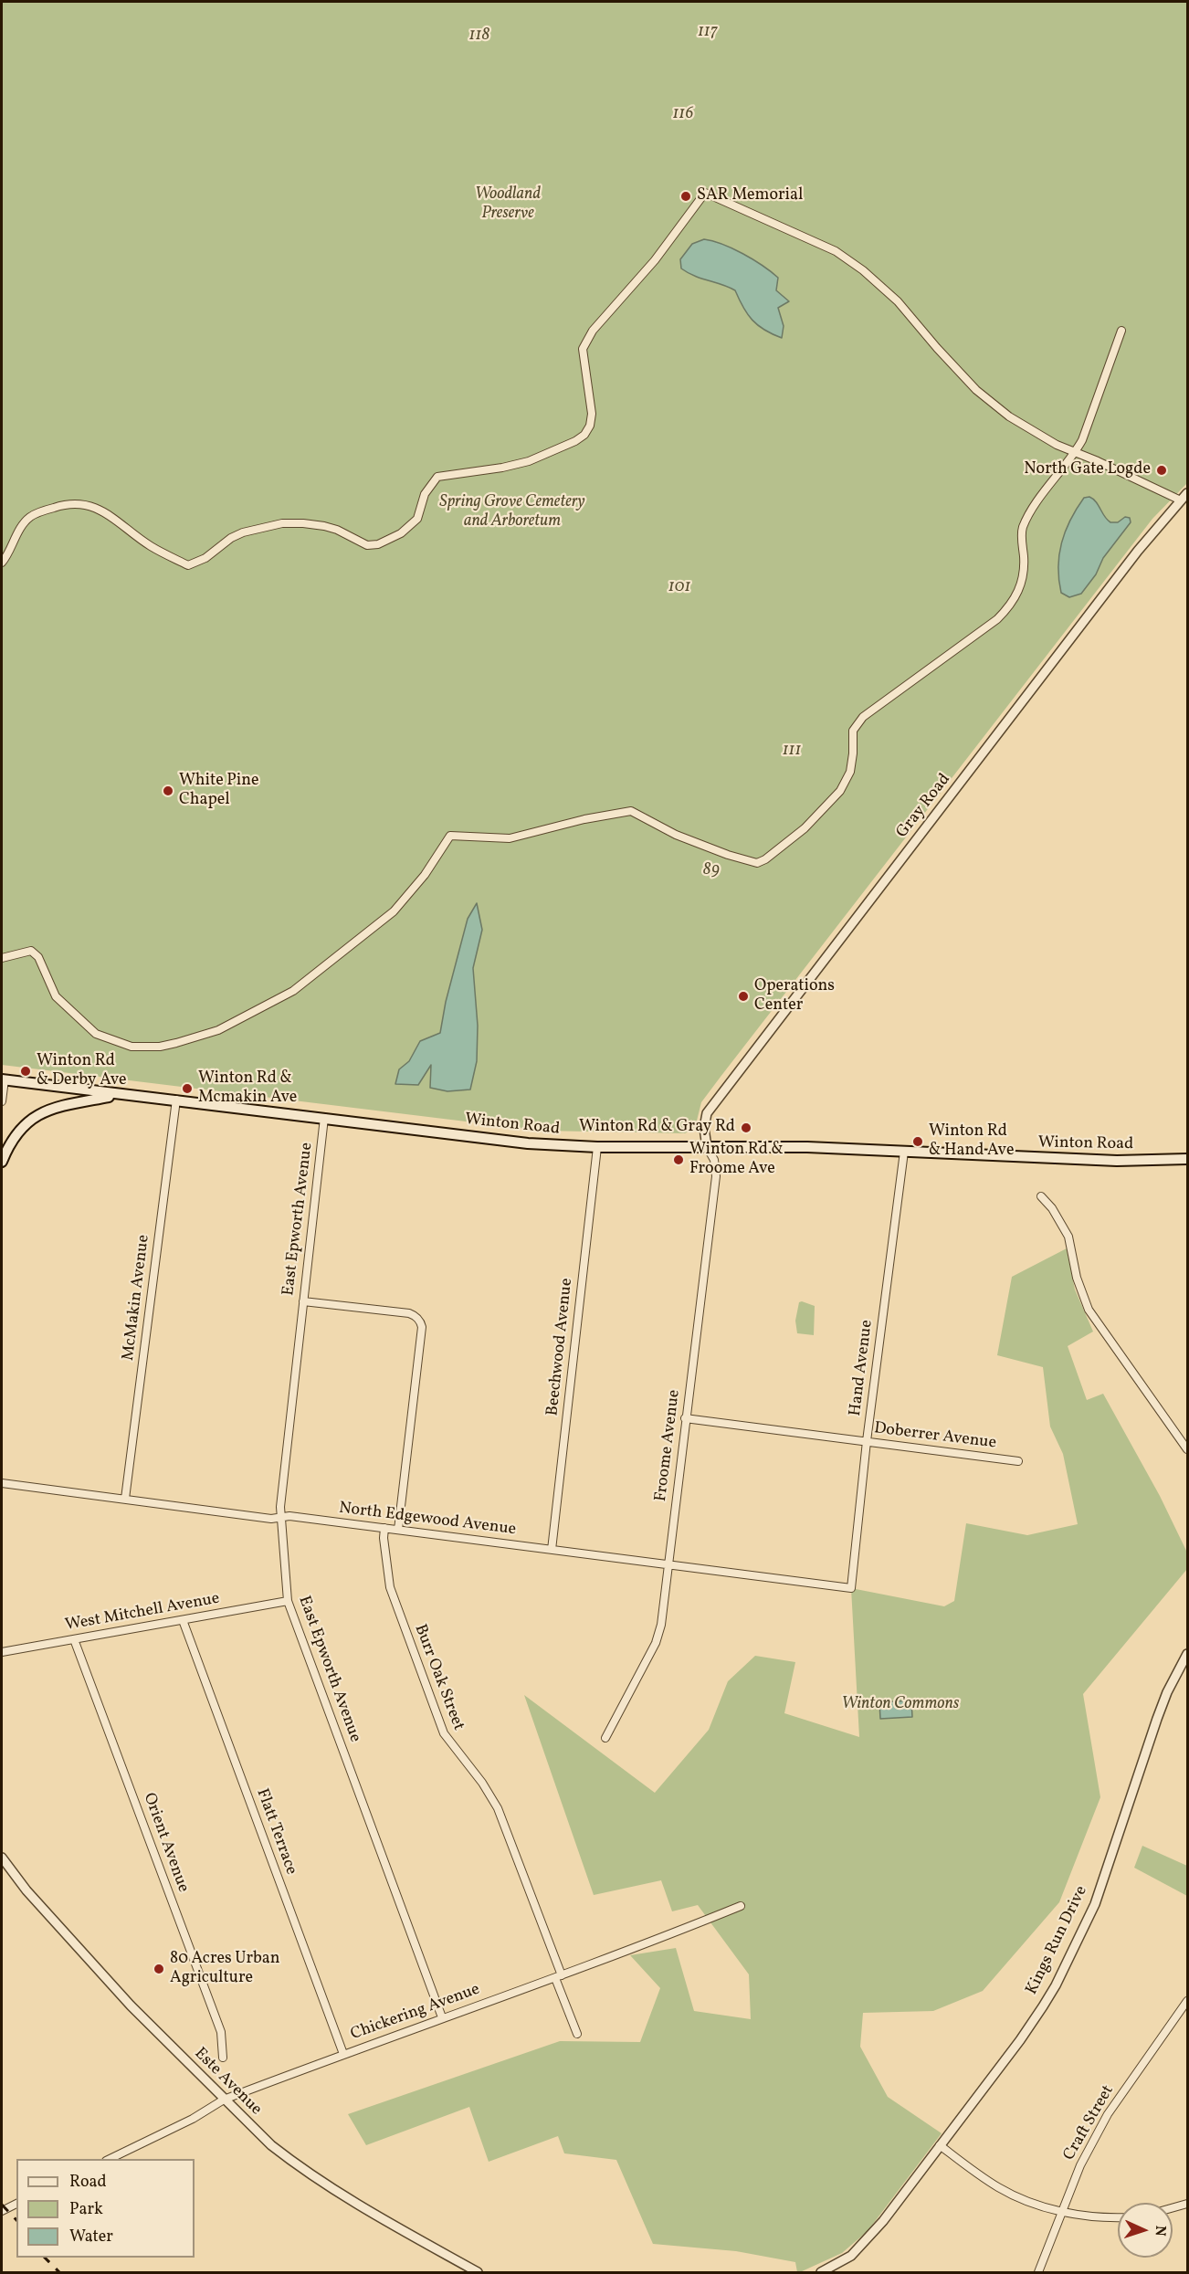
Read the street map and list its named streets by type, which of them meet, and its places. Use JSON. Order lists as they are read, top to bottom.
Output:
{
  "streets": {
    "main road": ["Winton Road"],
    "street": [
      "Gray Road",
      "East Epworth Avenue",
      "McMakin Avenue",
      "Beechwood Avenue",
      "Hand Avenue",
      "Doberrer Avenue",
      "Froome Avenue",
      "North Edgewood Avenue",
      "West Mitchell Avenue",
      "Burr Oak Street",
      "Flatt Terrace",
      "Orient Avenue",
      "Kings Run Drive",
      "Chickering Avenue",
      "Este Avenue",
      "Craft Street"
    ]
  },
  "crossings": [
    ["Gray Road", "Winton Road"],
    ["Gray Road", "Froome Avenue"],
    ["Winton Road", "East Epworth Avenue"],
    ["Winton Road", "McMakin Avenue"],
    ["Winton Road", "Beechwood Avenue"],
    ["Winton Road", "Hand Avenue"],
    ["Winton Road", "Froome Avenue"],
    ["East Epworth Avenue", "North Edgewood Avenue"],
    ["East Epworth Avenue", "West Mitchell Avenue"],
    ["East Epworth Avenue", "Chickering Avenue"],
    ["McMakin Avenue", "North Edgewood Avenue"],
    ["Beechwood Avenue", "North Edgewood Avenue"],
    ["Hand Avenue", "Doberrer Avenue"],
    ["Hand Avenue", "North Edgewood Avenue"],
    ["Doberrer Avenue", "Froome Avenue"],
    ["Froome Avenue", "North Edgewood Avenue"],
    ["North Edgewood Avenue", "Burr Oak Street"],
    ["West Mitchell Avenue", "Flatt Terrace"],
    ["West Mitchell Avenue", "Orient Avenue"],
    ["Burr Oak Street", "Chickering Avenue"],
    ["Flatt Terrace", "Chickering Avenue"],
    ["Chickering Avenue", "Este Avenue"]
  ],
  "parks": [
    "117",
    "118",
    "116",
    "Woodland Preserve",
    "Spring Grove Cemetery and Arboretum",
    "101",
    "111",
    "89",
    "Winton Commons"
  ],
  "places": [
    "SAR Memorial",
    "North Gate Logde",
    "White Pine Chapel",
    "Operations Center",
    "Winton Rd & Derby Ave",
    "Winton Rd & Mcmakin Ave",
    "Winton Rd & Gray Rd",
    "Winton Rd & Hand Ave",
    "Winton Rd & Froome Ave",
    "80 Acres Urban Agriculture"
  ],
  "legend": ["Road", "Park", "Water"],
  "north": "right"
}
